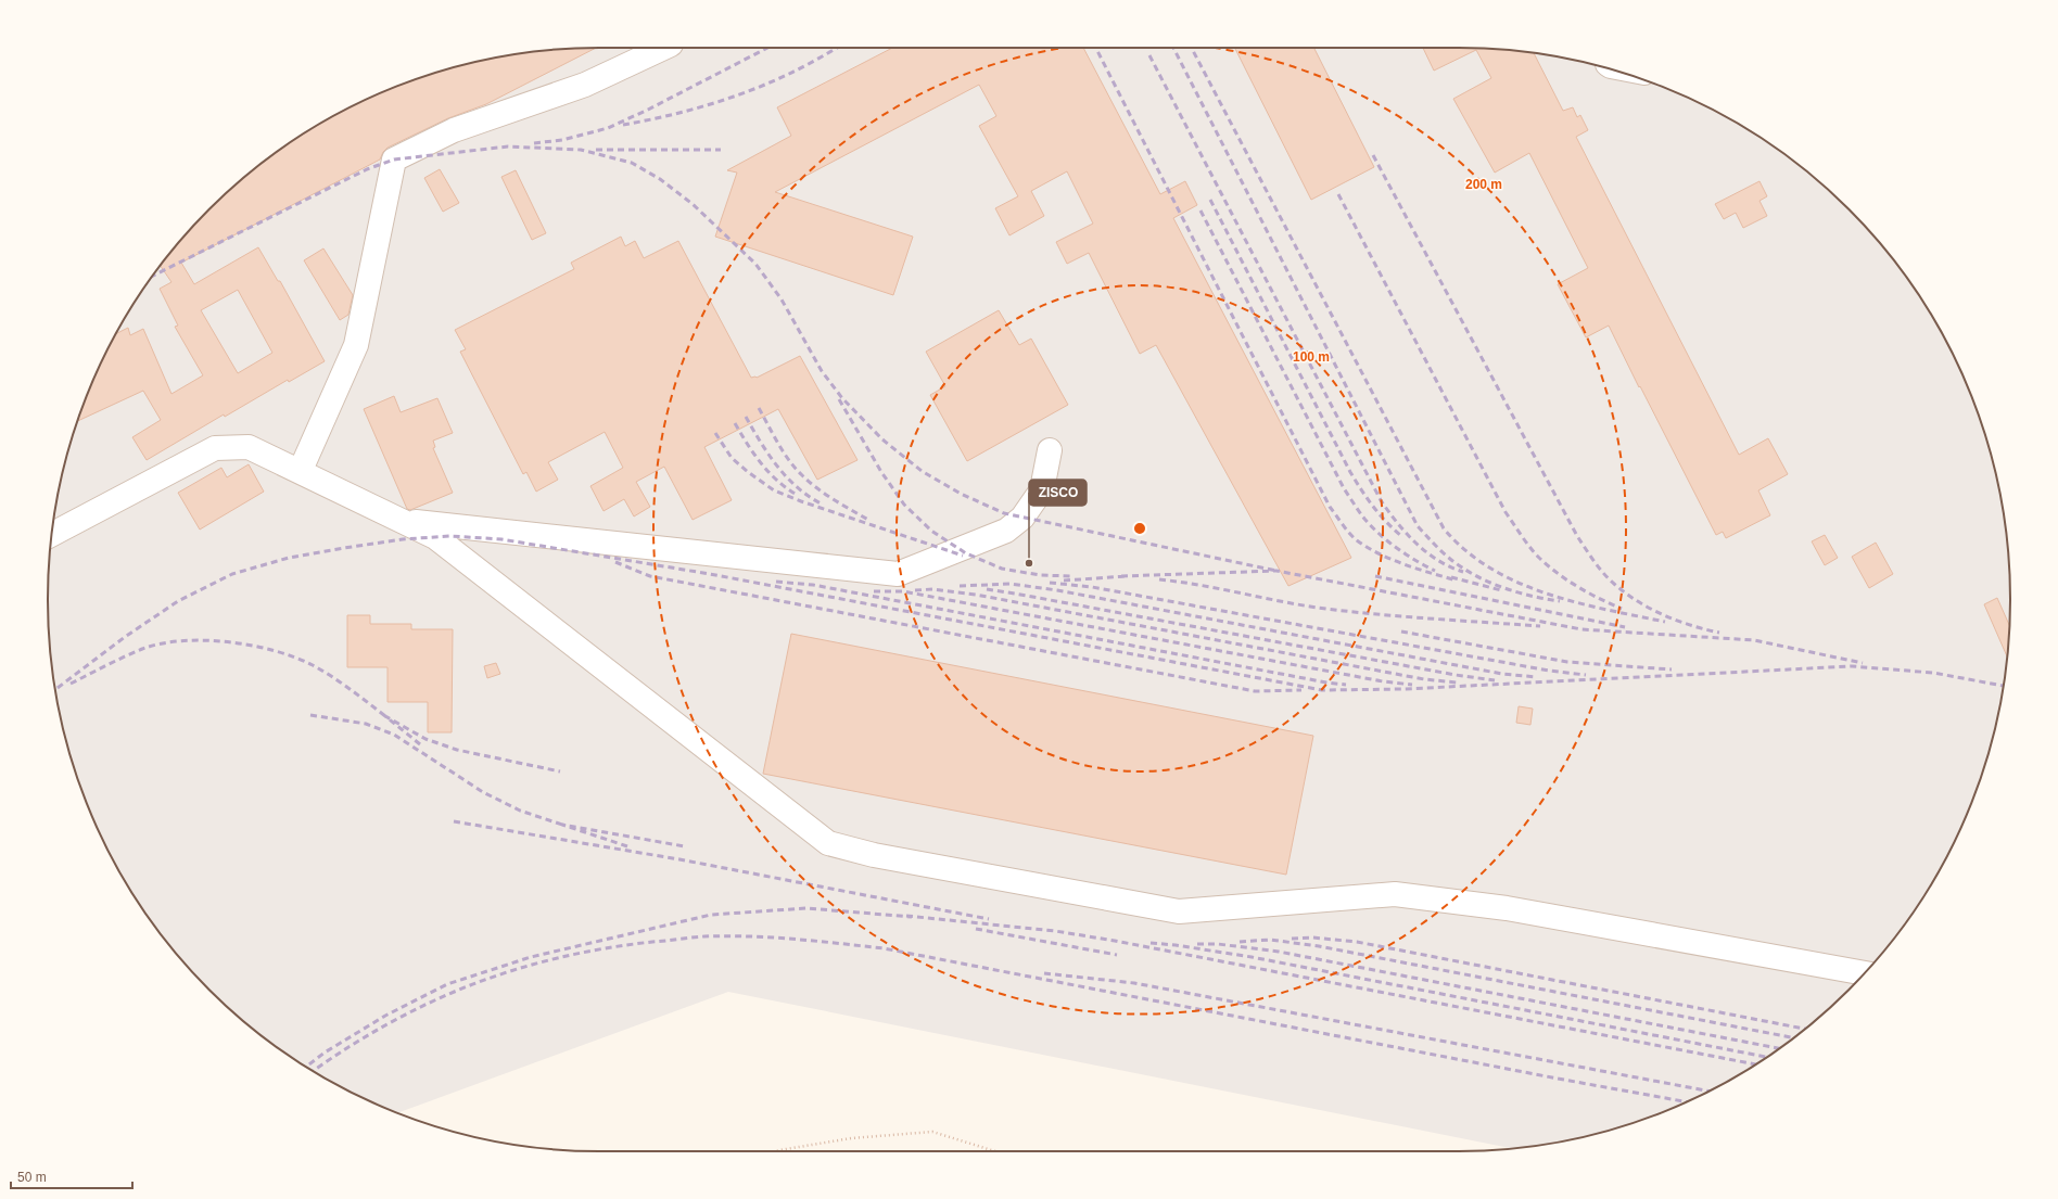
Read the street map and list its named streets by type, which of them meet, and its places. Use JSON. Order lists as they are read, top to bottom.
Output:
{
  "places": ["ZISCO"],
  "scale_bar": "50 m",
  "rings": ["200 m", "100 m"]
}
